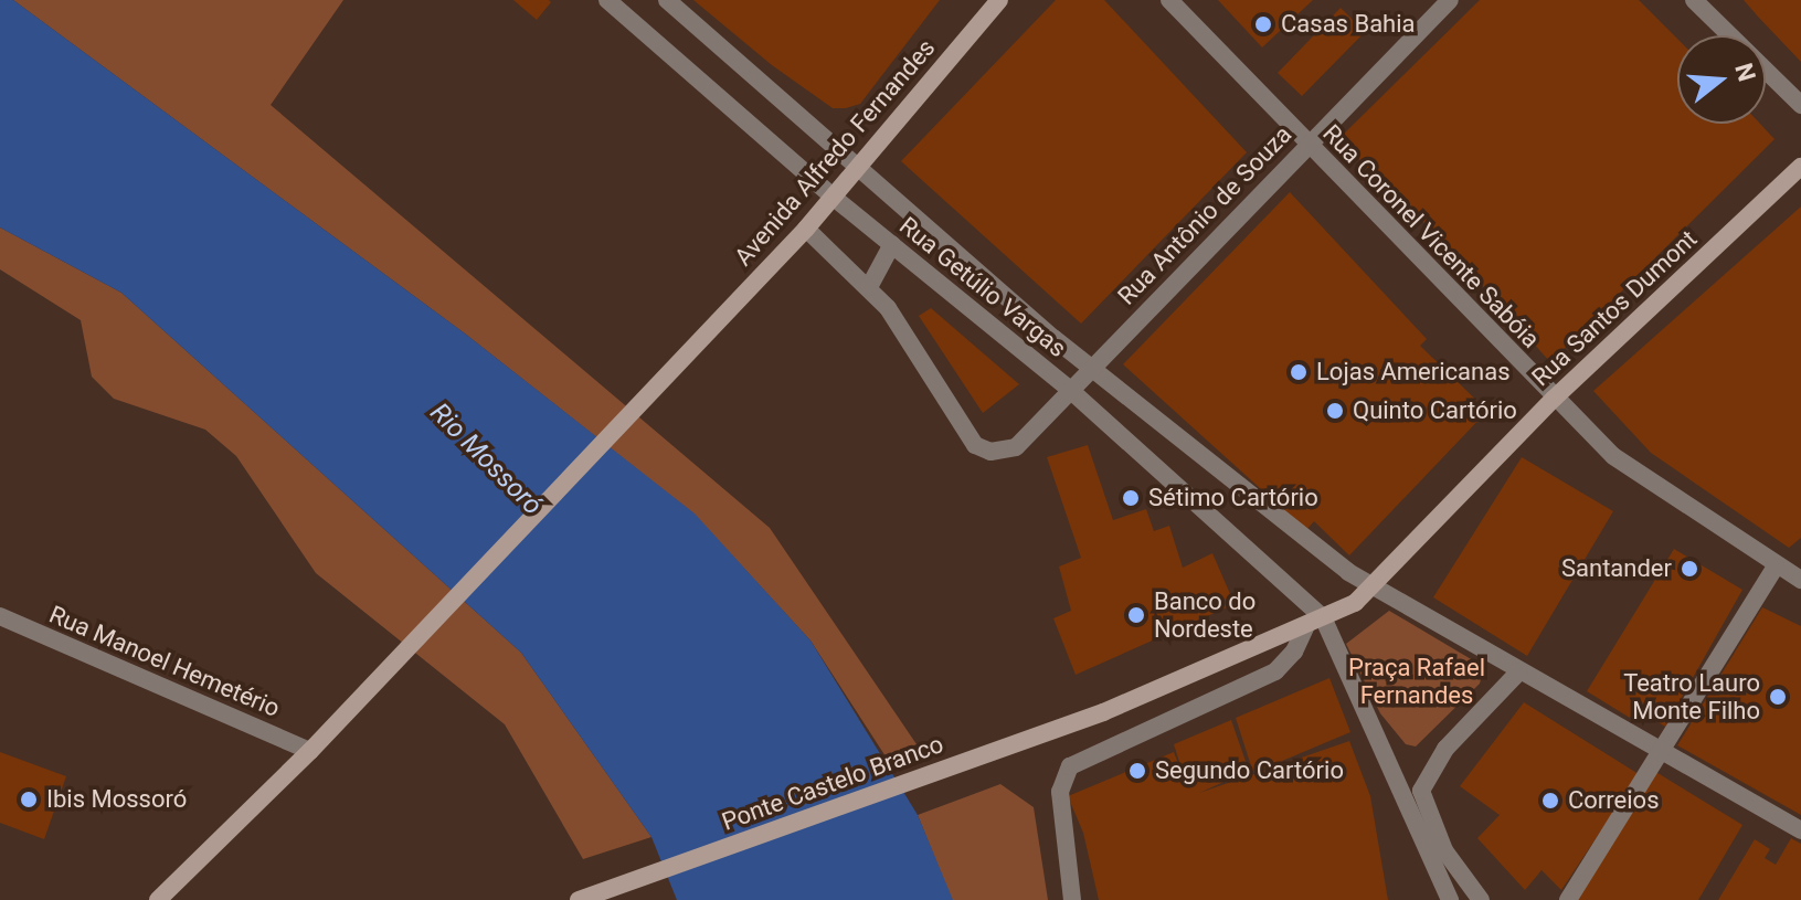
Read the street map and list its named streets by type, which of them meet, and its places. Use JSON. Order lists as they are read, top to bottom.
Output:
{
  "streets": {
    "main road": ["Avenida Alfredo Fernandes", "Rua Santos Dumont", "Ponte Castelo Branco"],
    "street": [
      "Rua Antônio de Souza",
      "Rua Coronel Vicente Sabóia",
      "Rua Getúlio Vargas",
      "Rua Manoel Hemetério"
    ]
  },
  "crossings": [
    ["Avenida Alfredo Fernandes", "Rua Getúlio Vargas"],
    ["Avenida Alfredo Fernandes", "Rua Manoel Hemetério"],
    ["Rua Antônio de Souza", "Rua Coronel Vicente Sabóia"],
    ["Rua Antônio de Souza", "Rua Getúlio Vargas"],
    ["Rua Coronel Vicente Sabóia", "Rua Santos Dumont"],
    ["Rua Getúlio Vargas", "Rua Santos Dumont"],
    ["Rua Santos Dumont", "Ponte Castelo Branco"]
  ],
  "water": ["Rio Mossoró"],
  "parks": ["Praça Rafael Fernandes"],
  "places": [
    "Casas Bahia",
    "Lojas Americanas",
    "Quinto Cartório",
    "Sétimo Cartório",
    "Santander",
    "Banco do Nordeste",
    "Teatro Lauro Monte Filho",
    "Segundo Cartório",
    "Ibis Mossoró",
    "Correios"
  ],
  "north": "right"
}
